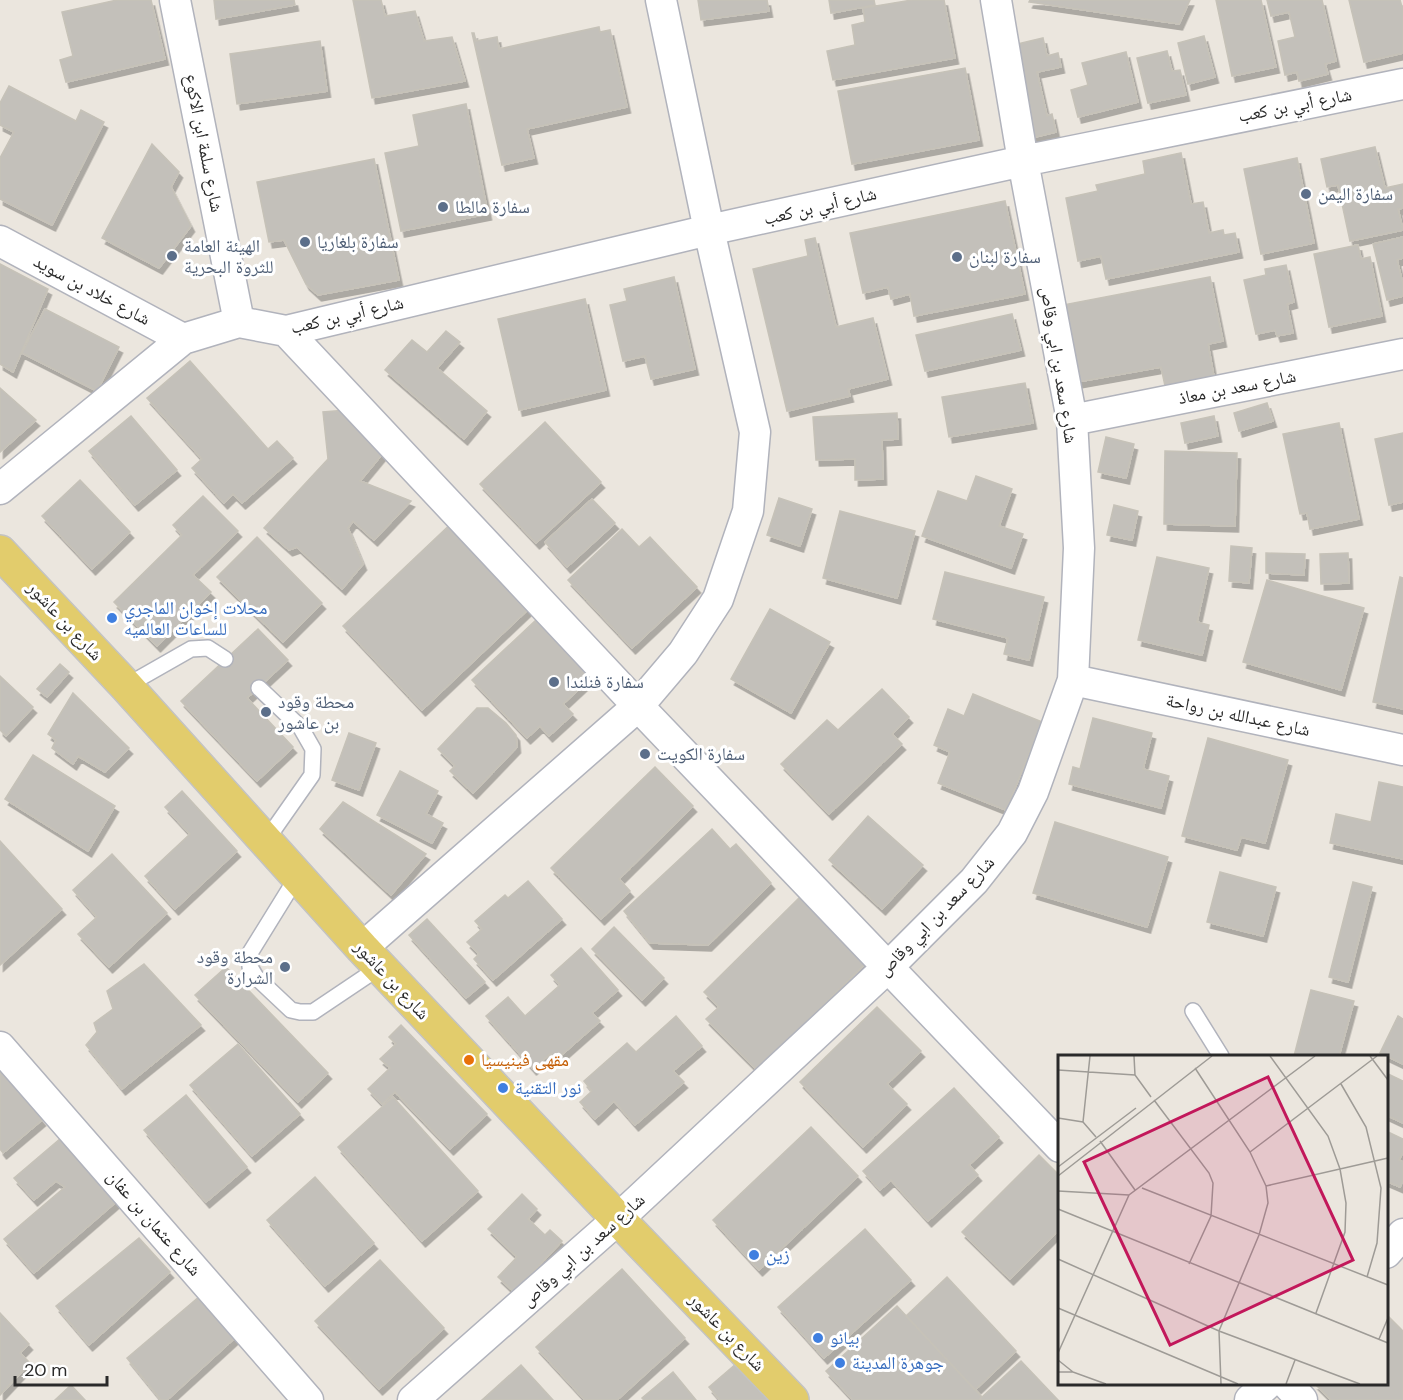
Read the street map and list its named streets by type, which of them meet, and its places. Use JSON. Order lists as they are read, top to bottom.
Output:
{
  "streets": {
    "main road": ["شارع بن عاشور"],
    "street": [
      "شارع أبي بن كعب",
      "شارع سلمة ابن الاكوع",
      "شارع خلاد بن سويد",
      "شارع سعد بن ابي وقاص",
      "شارع سعد بن معاذ",
      "شارع عبدالله بن رواحة",
      "شارع عثمان بن عفان"
    ]
  },
  "crossings": [
    ["شارع أبي بن كعب", "شارع سلمة ابن الاكوع"],
    ["شارع أبي بن كعب", "شارع سعد بن ابي وقاص"],
    ["شارع سعد بن ابي وقاص", "شارع سعد بن معاذ"],
    ["شارع سعد بن ابي وقاص", "شارع بن عاشور"],
    ["شارع سعد بن ابي وقاص", "شارع عبدالله بن رواحة"]
  ],
  "places": [
    "سفارة اليمن",
    "سفارة مالطا",
    "سفارة بلغاريا",
    "الهيئة العامة للثروة البحرية",
    "سفارة لبنان",
    "محلات إخوان الماجري للساعات العالميه",
    "سفارة فنلندا",
    "محطة وقود بن عاشور",
    "سفارة الكويت",
    "محطة وقود الشرارة",
    "مقهى فينيسيا",
    "نور التقنية",
    "زين",
    "بيانو",
    "جوهرة المدينة"
  ],
  "scale_bar": "20 m"
}
